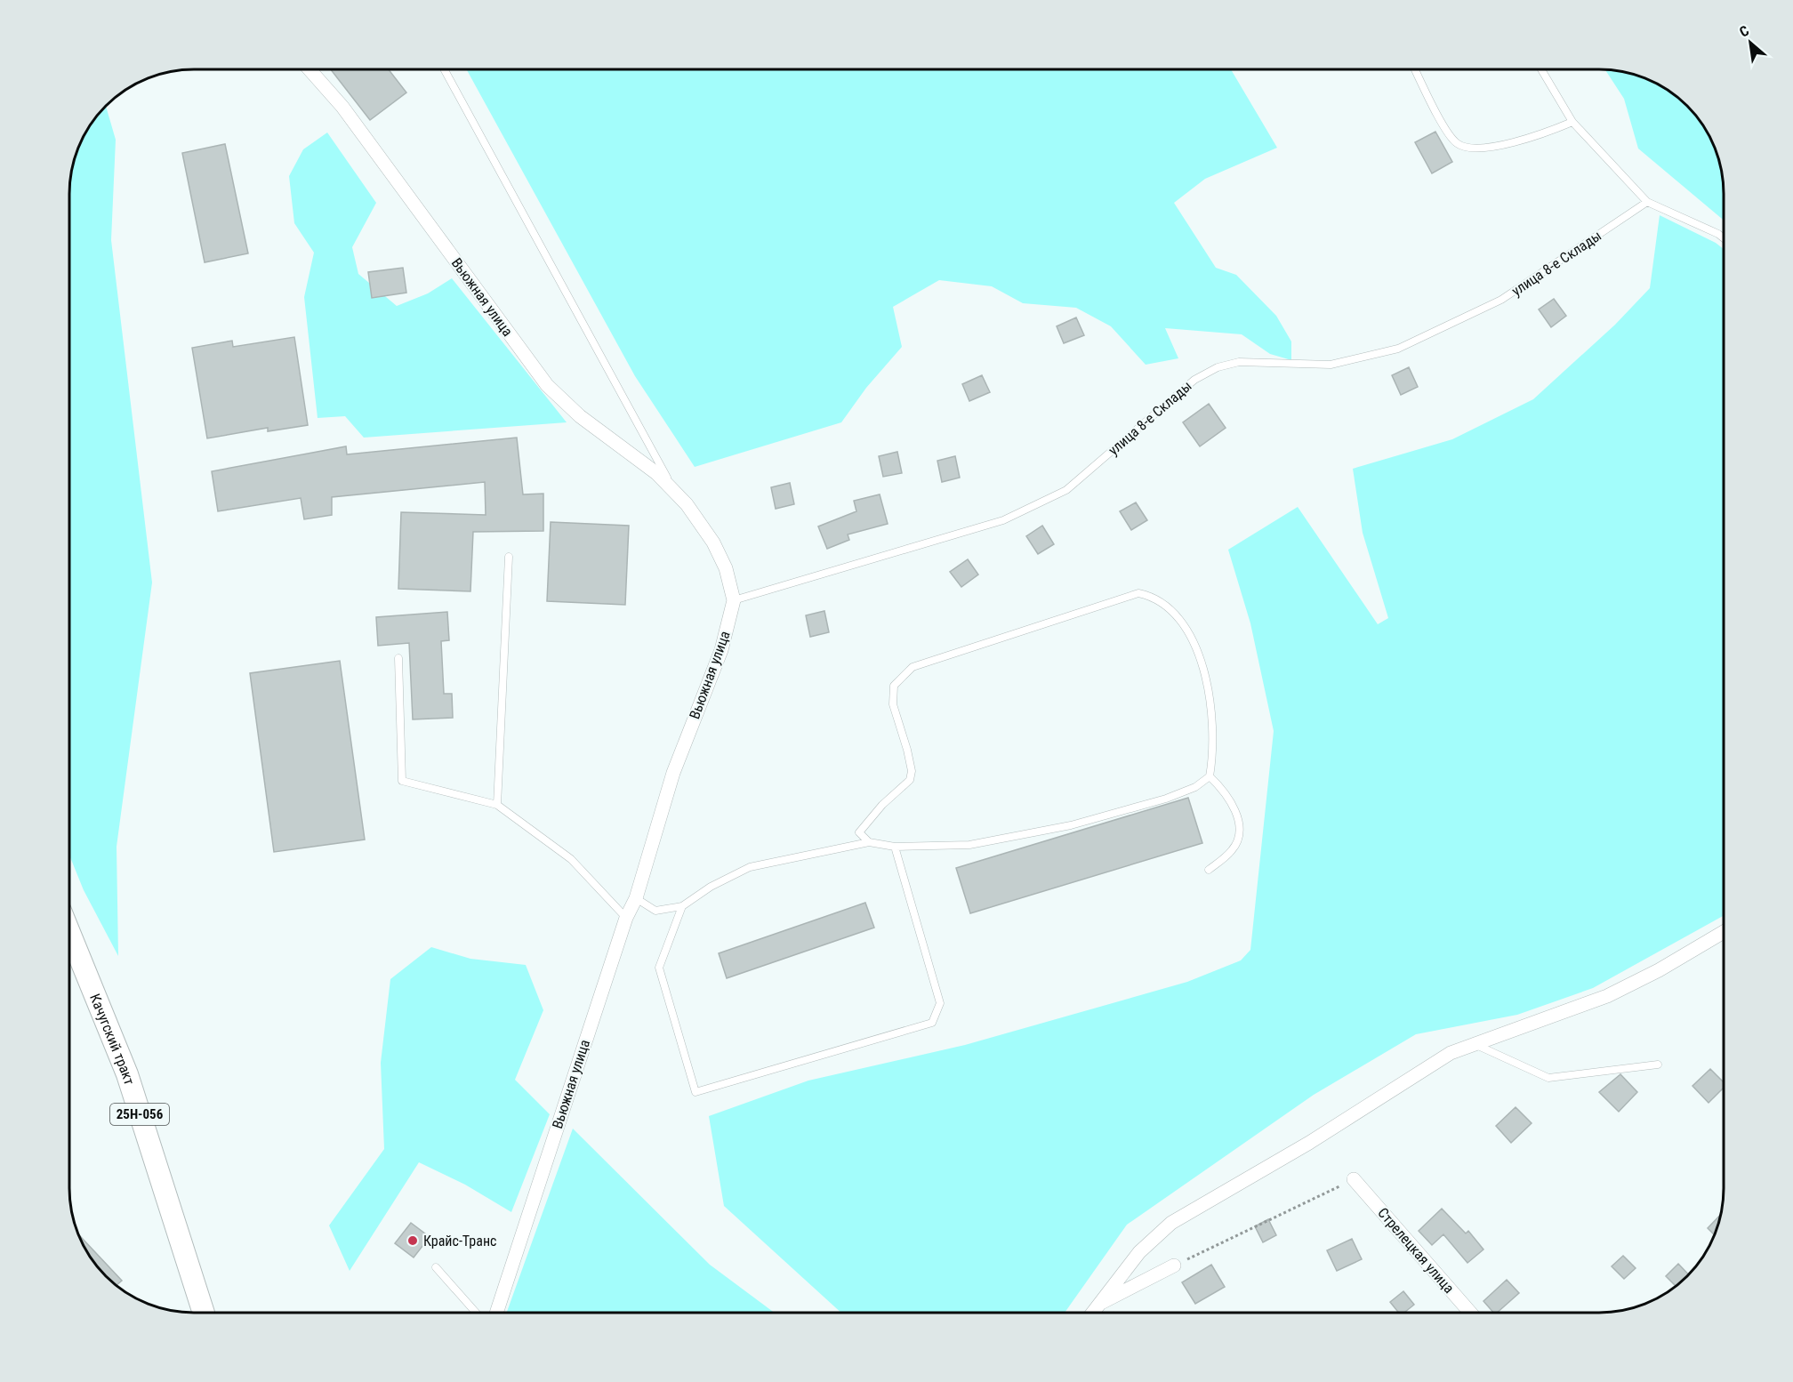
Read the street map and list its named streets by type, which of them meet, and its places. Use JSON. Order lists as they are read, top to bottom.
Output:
{
  "streets": {
    "main road": ["Качугский тракт", "25Н-056"],
    "street": ["Вьюжная улица", "Стрелецкая улица"],
    "lane": ["улица 8-е Склады"]
  },
  "crossings": [
    ["улица 8-е Склады", "Вьюжная улица"]
  ],
  "places": ["Крайс-Транс"],
  "north": "top left"
}
